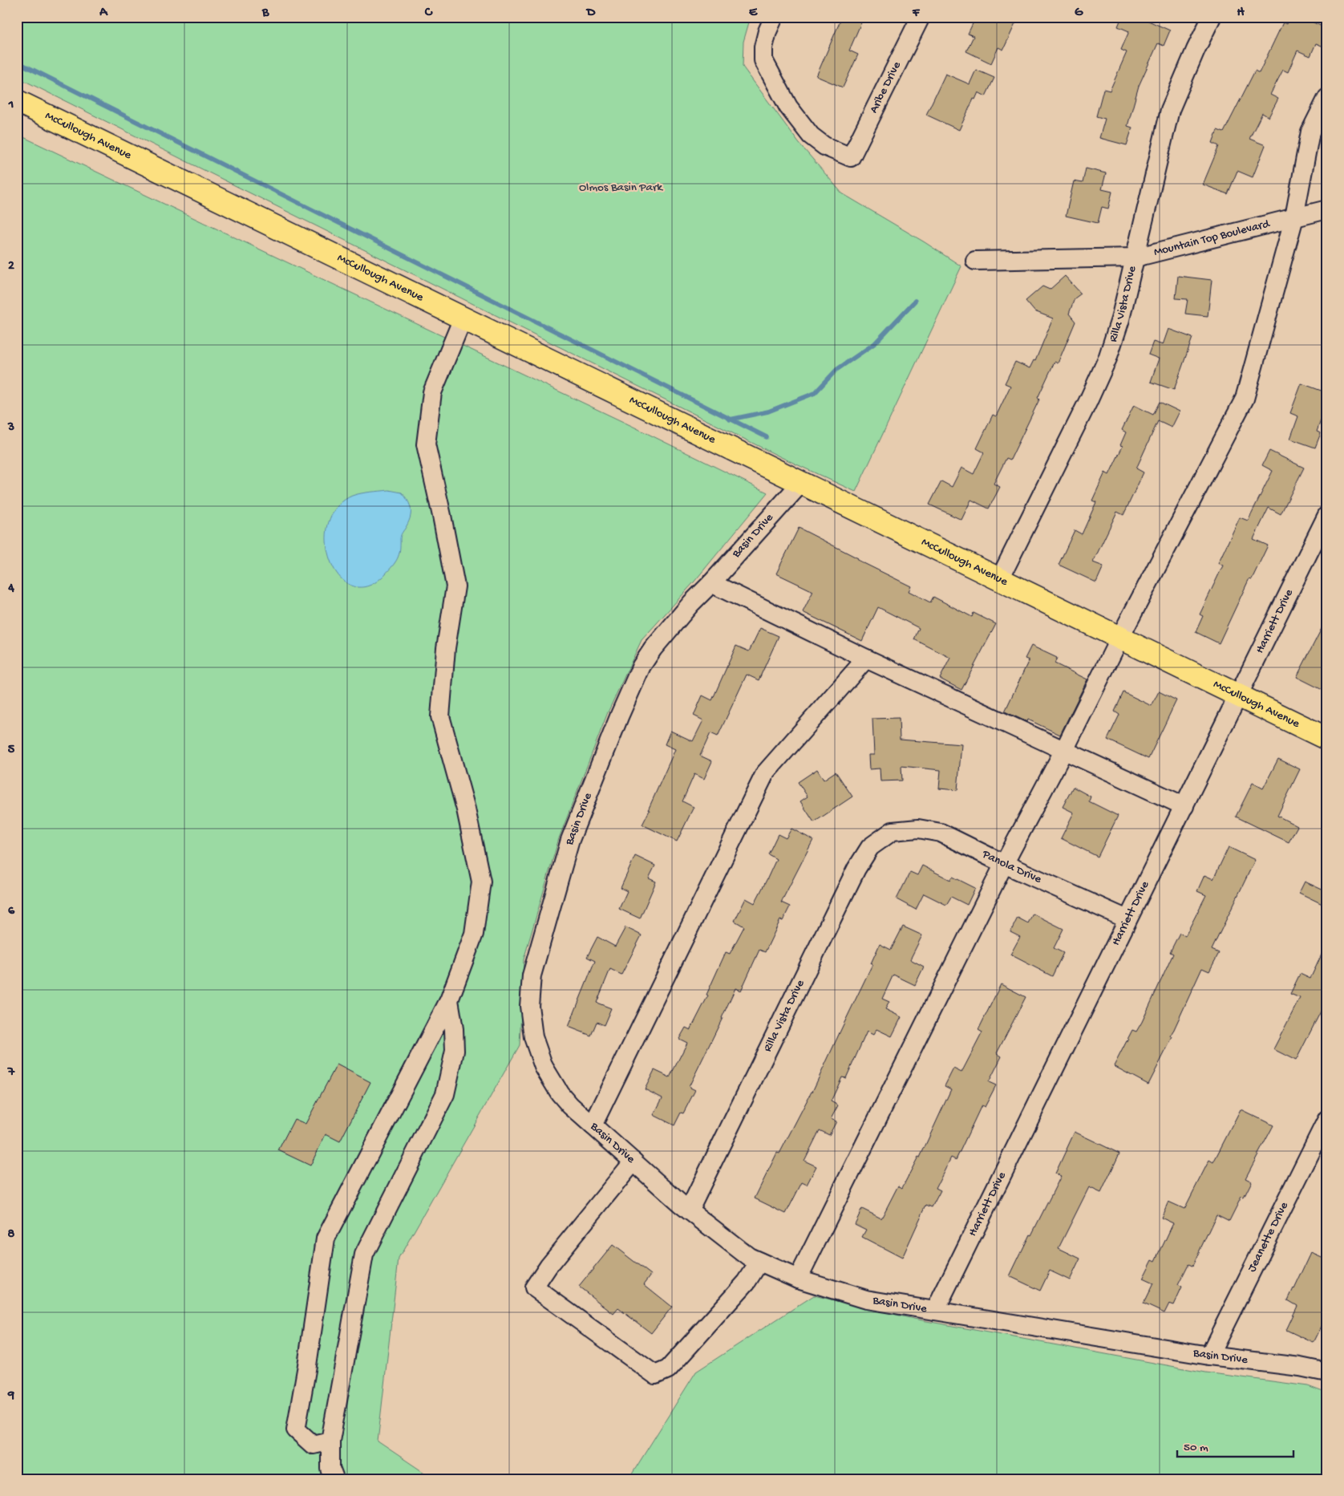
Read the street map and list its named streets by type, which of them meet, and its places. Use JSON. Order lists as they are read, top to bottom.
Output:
{
  "streets": {
    "main road": ["McCullough Avenue"],
    "street": [
      "Aribe Drive",
      "Mountain Top Boulevard",
      "Rilla Vista Drive",
      "Basin Drive",
      "Harriett Drive",
      "Panola Drive",
      "Jeanette Drive"
    ]
  },
  "crossings": [
    ["McCullough Avenue", "Rilla Vista Drive"],
    ["McCullough Avenue", "Basin Drive"],
    ["McCullough Avenue", "Harriett Drive"],
    ["Mountain Top Boulevard", "Rilla Vista Drive"],
    ["Rilla Vista Drive", "Basin Drive"],
    ["Rilla Vista Drive", "Panola Drive"],
    ["Basin Drive", "Harriett Drive"],
    ["Basin Drive", "Jeanette Drive"],
    ["Harriett Drive", "Panola Drive"]
  ],
  "parks": ["Olmos Basin Park"],
  "scale_bar": "50 m",
  "grid": {
    "columns": [
      "A",
      "B",
      "C",
      "D",
      "E",
      "F",
      "G",
      "H"
    ],
    "rows": [
      "1",
      "2",
      "3",
      "4",
      "5",
      "6",
      "7",
      "8",
      "9"
    ]
  }
}
